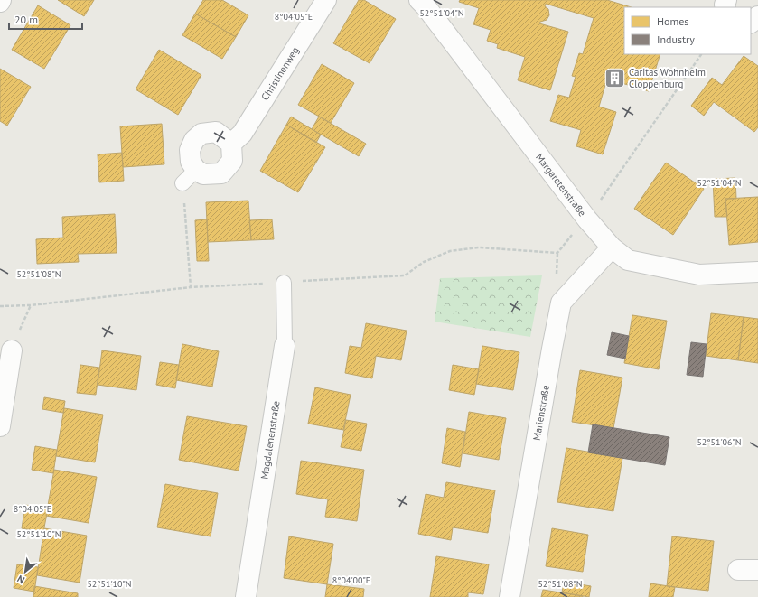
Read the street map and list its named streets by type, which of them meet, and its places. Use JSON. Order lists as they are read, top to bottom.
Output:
{
  "streets": {
    "street": [
      "Christinenweg",
      "Margaretenstraße",
      "Marienstraße",
      "Magdalenenstraße"
    ]
  },
  "crossings": [
    ["Margaretenstraße", "Marienstraße"]
  ],
  "places": {
    "building": ["Caritas Wohnheim Cloppenburg"]
  },
  "legend": ["Homes", "Industry"],
  "scale_bar": "20 m",
  "north": "bottom left",
  "coordinates": [
    "52°51'04\"N",
    "8°04'05\"E",
    "52°51'08\"N",
    "52°51'06\"N",
    "52°51'10\"N",
    "8°04'00\"E"
  ]
}
